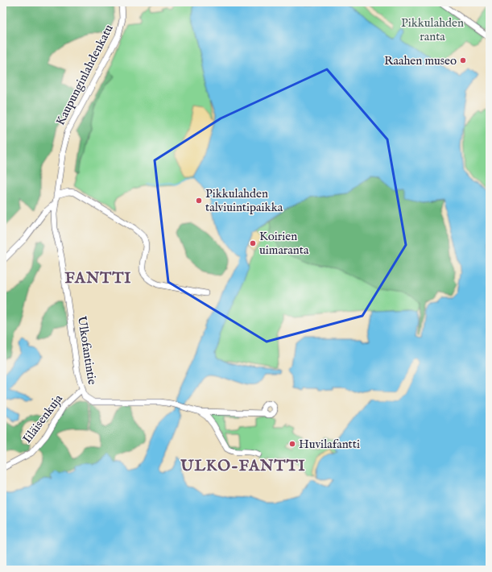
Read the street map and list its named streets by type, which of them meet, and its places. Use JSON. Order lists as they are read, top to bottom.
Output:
{
  "streets": {
    "street": ["Kaupunginlahdenkatu", "Ulkofantintie", "Iiläisenkuja"]
  },
  "crossings": [
    ["Kaupunginlahdenkatu", "Ulkofantintie"],
    ["Ulkofantintie", "Iiläisenkuja"]
  ],
  "districts": ["FANTTI", "ULKO-FANTTI"],
  "parks": ["Pikkulahden ranta"],
  "places": [
    "Raahen museo",
    "Pikkulahden talviuintipaikka",
    "Koirien uimaranta",
    "Huvilafantti"
  ]
}
